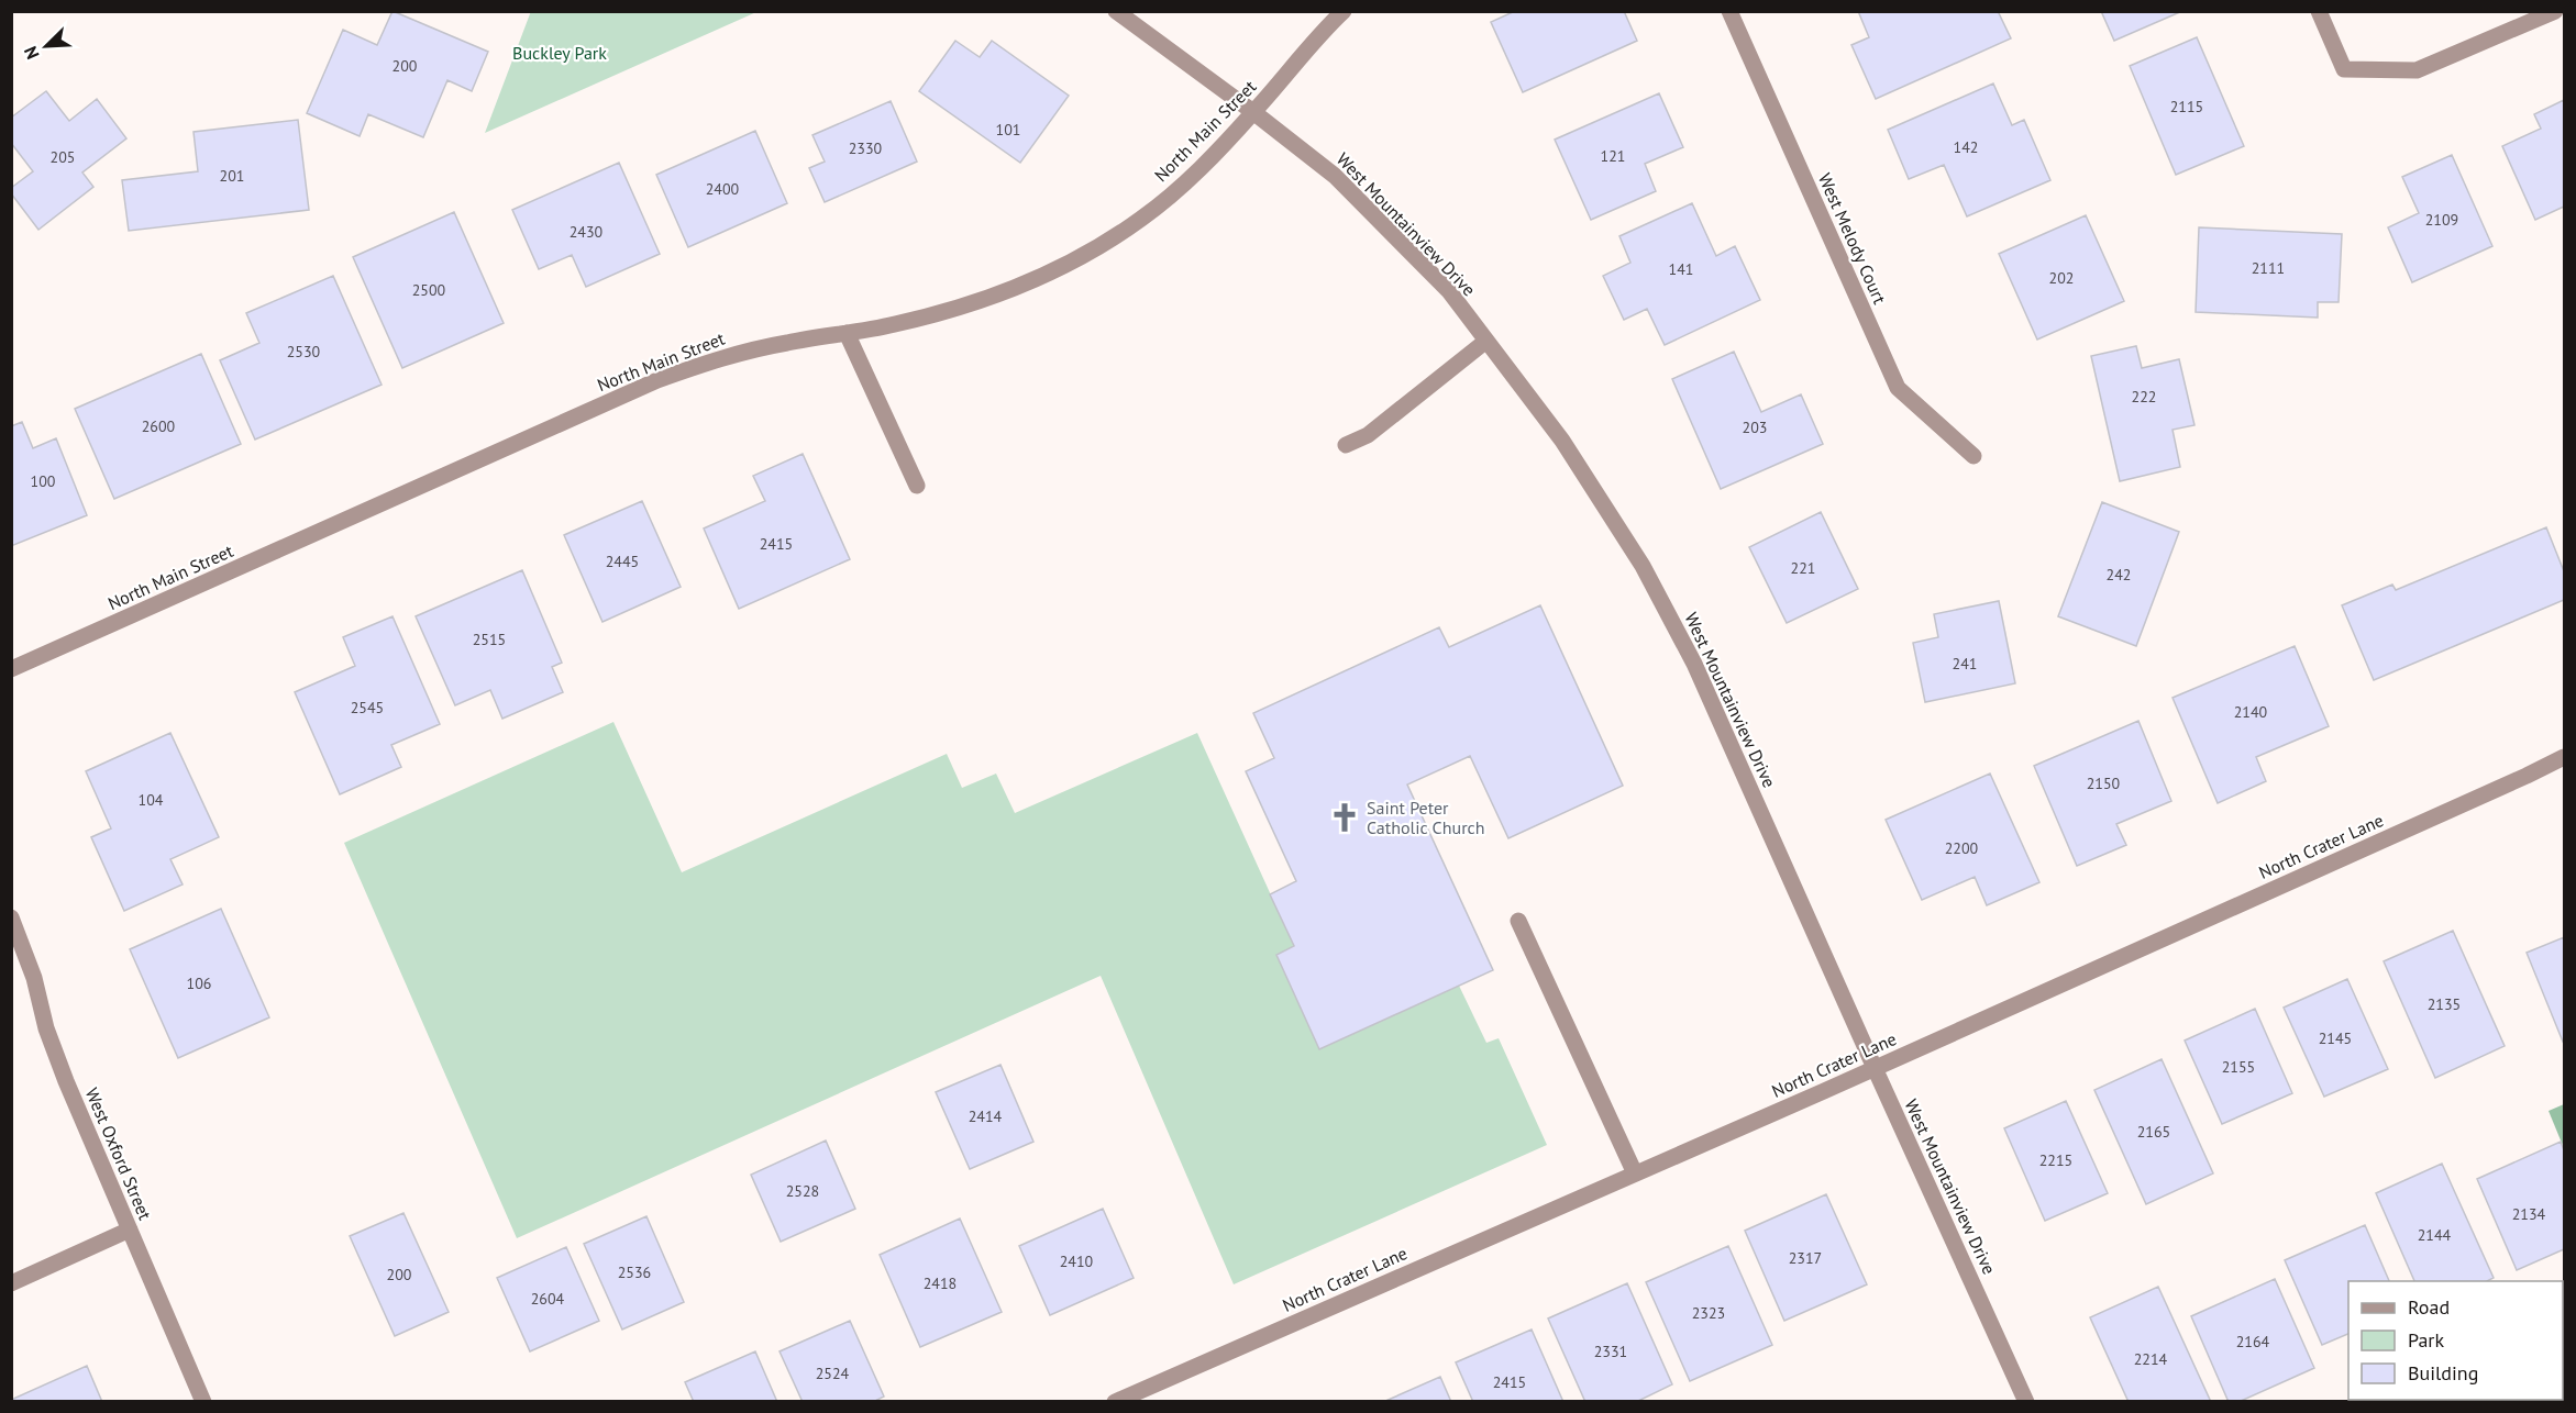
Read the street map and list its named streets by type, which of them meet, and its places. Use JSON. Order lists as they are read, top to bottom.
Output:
{
  "streets": {
    "street": [
      "North Main Street",
      "West Mountainview Drive",
      "West Melody Court",
      "North Crater Lane",
      "West Oxford Street"
    ]
  },
  "crossings": [
    ["North Main Street", "West Mountainview Drive"],
    ["West Mountainview Drive", "North Crater Lane"]
  ],
  "parks": ["Buckley Park"],
  "places": {
    "church": ["Saint Peter Catholic Church"]
  },
  "house_numbers": [
    "200",
    "2115",
    "101",
    "142",
    "2330",
    "121",
    "205",
    "201",
    "2400",
    "2109",
    "2430",
    "2111",
    "141",
    "202",
    "2500",
    "2530",
    "222",
    "2600",
    "203",
    "100",
    "2415",
    "2445",
    "221",
    "242",
    "2515",
    "241",
    "2545",
    "2140",
    "2150",
    "104",
    "2200",
    "106",
    "2135",
    "2145",
    "2155",
    "2414",
    "2165",
    "2215",
    "2528",
    "2134",
    "2144",
    "2317",
    "2410",
    "2536",
    "200",
    "2418",
    "2604",
    "2323",
    "2164",
    "2331",
    "2214",
    "2524",
    "2415"
  ],
  "legend": ["Road", "Park", "Building"],
  "north": "bottom left"
}
